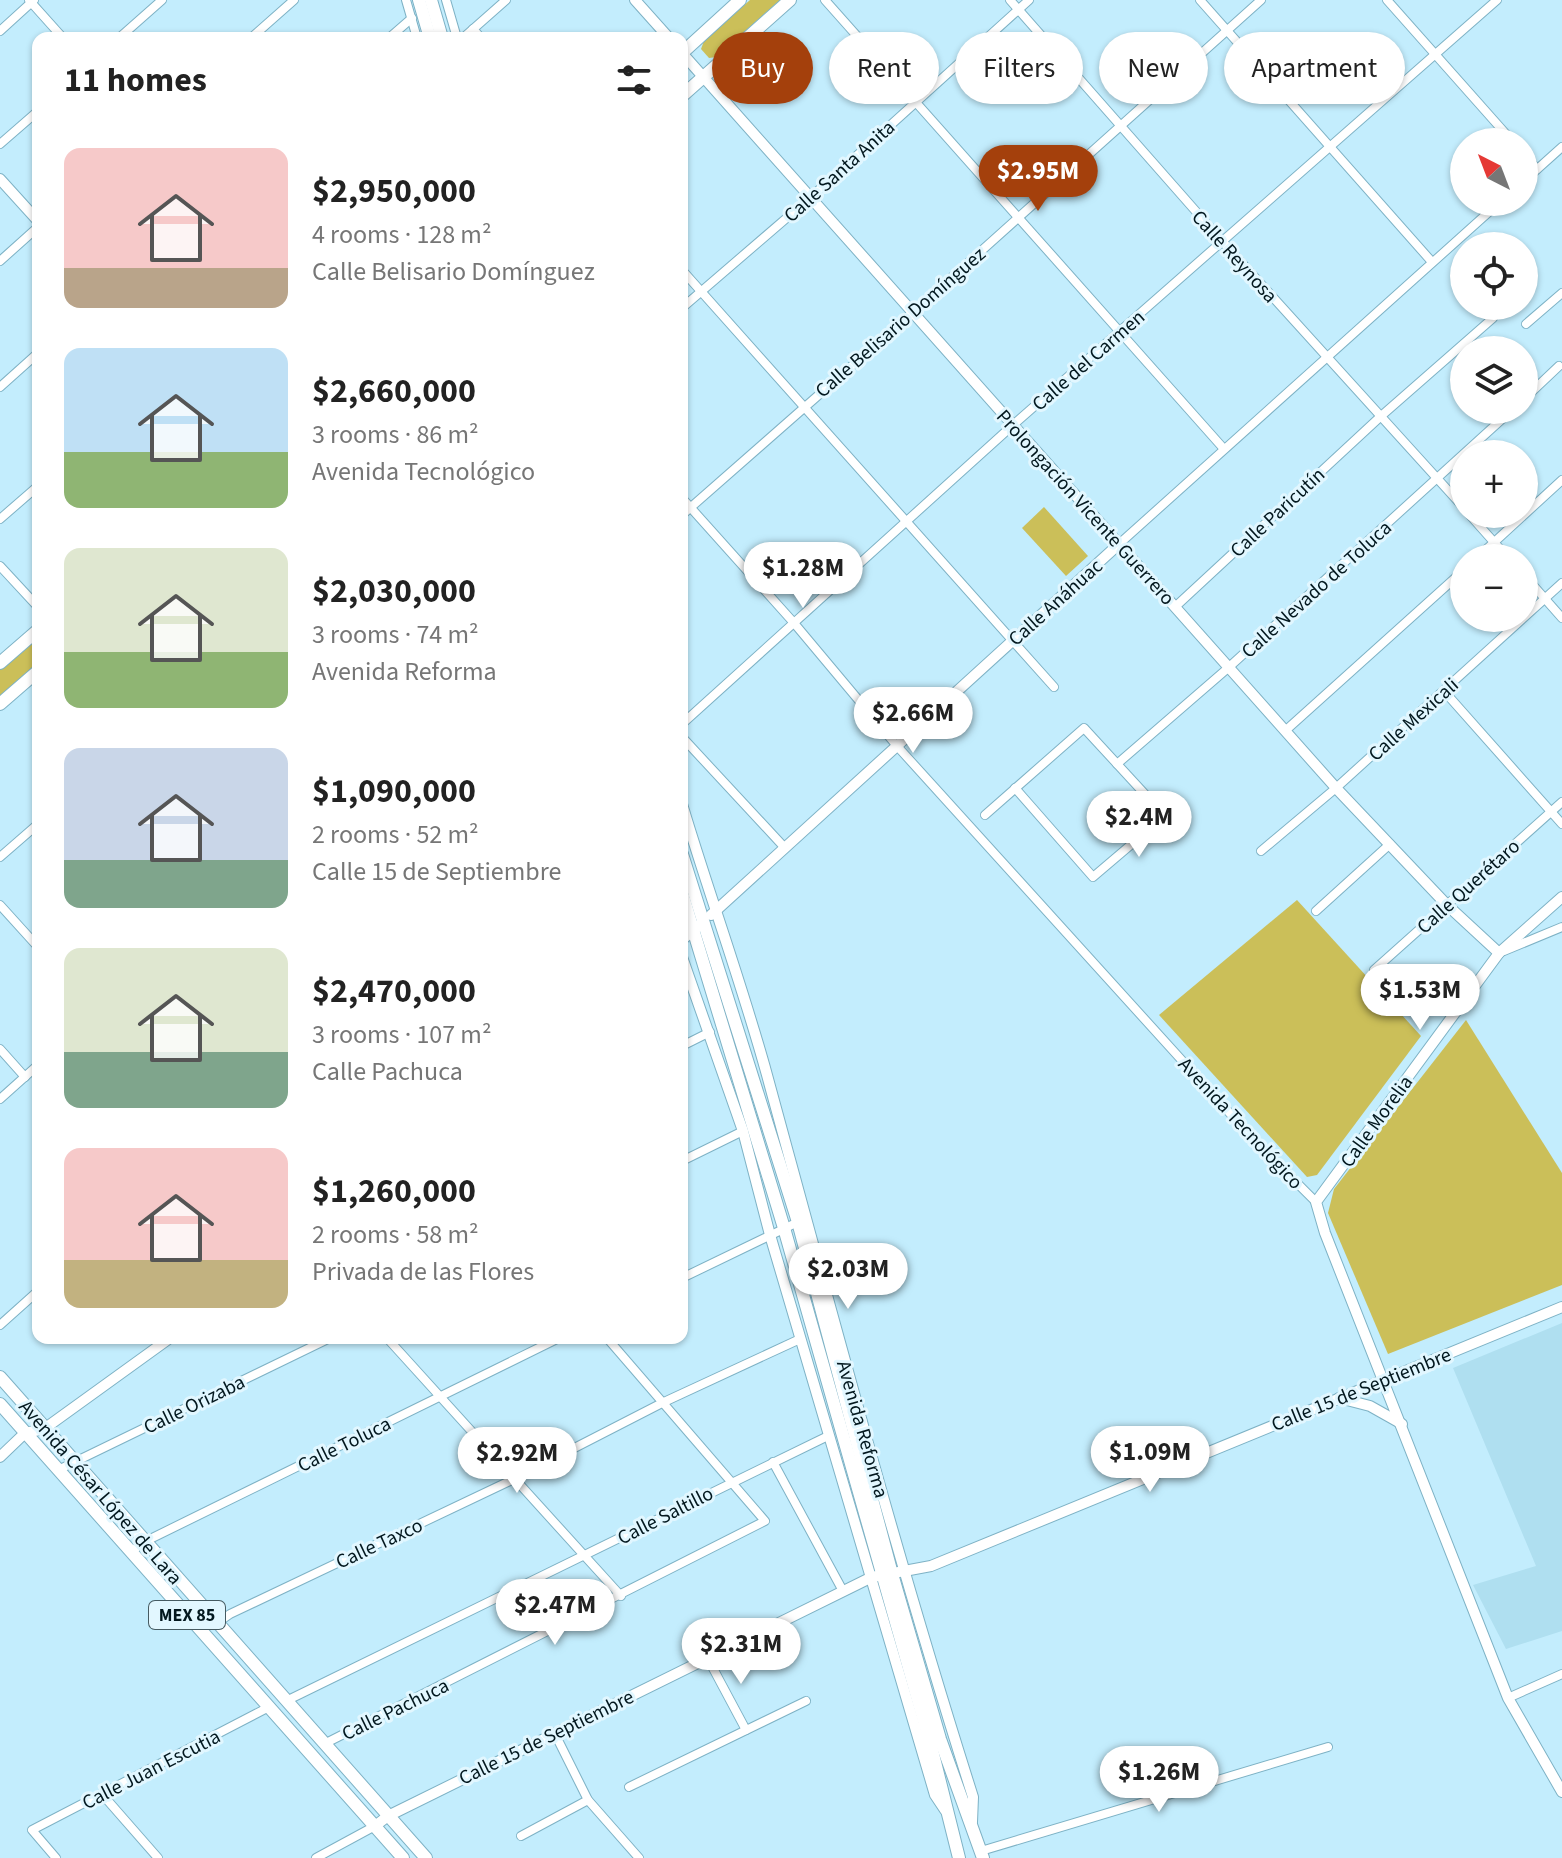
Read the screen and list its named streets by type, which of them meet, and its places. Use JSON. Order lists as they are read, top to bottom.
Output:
{
  "streets": {
    "main road": ["Avenida Reforma", "Avenida César López de Lara", "MEX 85"],
    "street": [
      "Calle Santa Anita",
      "Calle Reynosa",
      "Calle Belisario Domínguez",
      "Calle del Carmen",
      "Prolongación Vicente Guerrero",
      "Calle Paricutín",
      "Calle Nevado de Toluca",
      "Calle Anáhuac",
      "Calle Mexicali",
      "Calle Querétaro",
      "Calle Morelia",
      "Avenida Tecnológico",
      "Calle 15 de Septiembre",
      "Calle Orizaba",
      "Calle Toluca",
      "Calle Saltillo",
      "Calle Taxco",
      "Calle Pachuca",
      "Calle Juan Escutia"
    ]
  },
  "crossings": [
    ["Calle Santa Anita", "Calle Reynosa"],
    ["Calle Santa Anita", "Prolongación Vicente Guerrero"],
    ["Calle Reynosa", "Calle Belisario Domínguez"],
    ["Calle Reynosa", "Calle del Carmen"],
    ["Calle Reynosa", "Calle Paricutín"],
    ["Calle Reynosa", "Calle Nevado de Toluca"],
    ["Calle Reynosa", "Calle Anáhuac"],
    ["Calle Belisario Domínguez", "Prolongación Vicente Guerrero"],
    ["Calle Belisario Domínguez", "Avenida Tecnológico"],
    ["Calle del Carmen", "Prolongación Vicente Guerrero"],
    ["Calle del Carmen", "Avenida Tecnológico"],
    ["Prolongación Vicente Guerrero", "Calle Paricutín"],
    ["Prolongación Vicente Guerrero", "Calle Nevado de Toluca"],
    ["Prolongación Vicente Guerrero", "Calle Anáhuac"],
    ["Prolongación Vicente Guerrero", "Calle Mexicali"],
    ["Prolongación Vicente Guerrero", "Calle Querétaro"],
    ["Prolongación Vicente Guerrero", "Calle Morelia"],
    ["Calle Anáhuac", "Avenida Tecnológico"],
    ["Calle Anáhuac", "Avenida Reforma"],
    ["Calle Morelia", "Avenida Tecnológico"],
    ["Avenida Tecnológico", "Calle 15 de Septiembre"],
    ["Calle 15 de Septiembre", "Avenida Reforma"],
    ["Calle 15 de Septiembre", "Avenida César López de Lara"],
    ["Calle Orizaba", "Avenida César López de Lara"],
    ["Avenida Reforma", "Calle Saltillo"],
    ["Avenida Reforma", "Calle Taxco"],
    ["Calle Toluca", "Avenida César López de Lara"],
    ["Avenida César López de Lara", "Calle Saltillo"],
    ["Avenida César López de Lara", "Calle Taxco"],
    ["Avenida César López de Lara", "Calle Pachuca"],
    ["Avenida César López de Lara", "Calle Juan Escutia"],
    ["Calle Saltillo", "Calle Pachuca"]
  ],
  "north": "top left",
  "page": {
    "chip": [
      "Buy",
      "Rent",
      "Filters",
      "New",
      "Apartment"
    ],
    "heading": "11 homes",
    "map_buttons": ["+", "−"],
    "list": [
      {
        "name": "$2,950,000",
        "note": "4 rooms · 128 m² · Calle Belisario Domínguez"
      },
      {
        "name": "$2,660,000",
        "note": "3 rooms · 86 m² · Avenida Tecnológico"
      },
      {
        "name": "$2,030,000",
        "note": "3 rooms · 74 m² · Avenida Reforma"
      },
      {
        "name": "$1,090,000",
        "note": "2 rooms · 52 m² · Calle 15 de Septiembre"
      },
      {
        "name": "$2,470,000",
        "note": "3 rooms · 107 m² · Calle Pachuca"
      },
      {
        "name": "$1,260,000",
        "note": "2 rooms · 58 m² · Privada de las Flores"
      }
    ],
    "price": [
      "$2.95M",
      "$1.28M",
      "$2.66M",
      "$2.4M",
      "$1.53M",
      "$2.03M",
      "$1.09M",
      "$2.92M",
      "$2.47M",
      "$2.31M",
      "$1.26M"
    ]
  }
}
